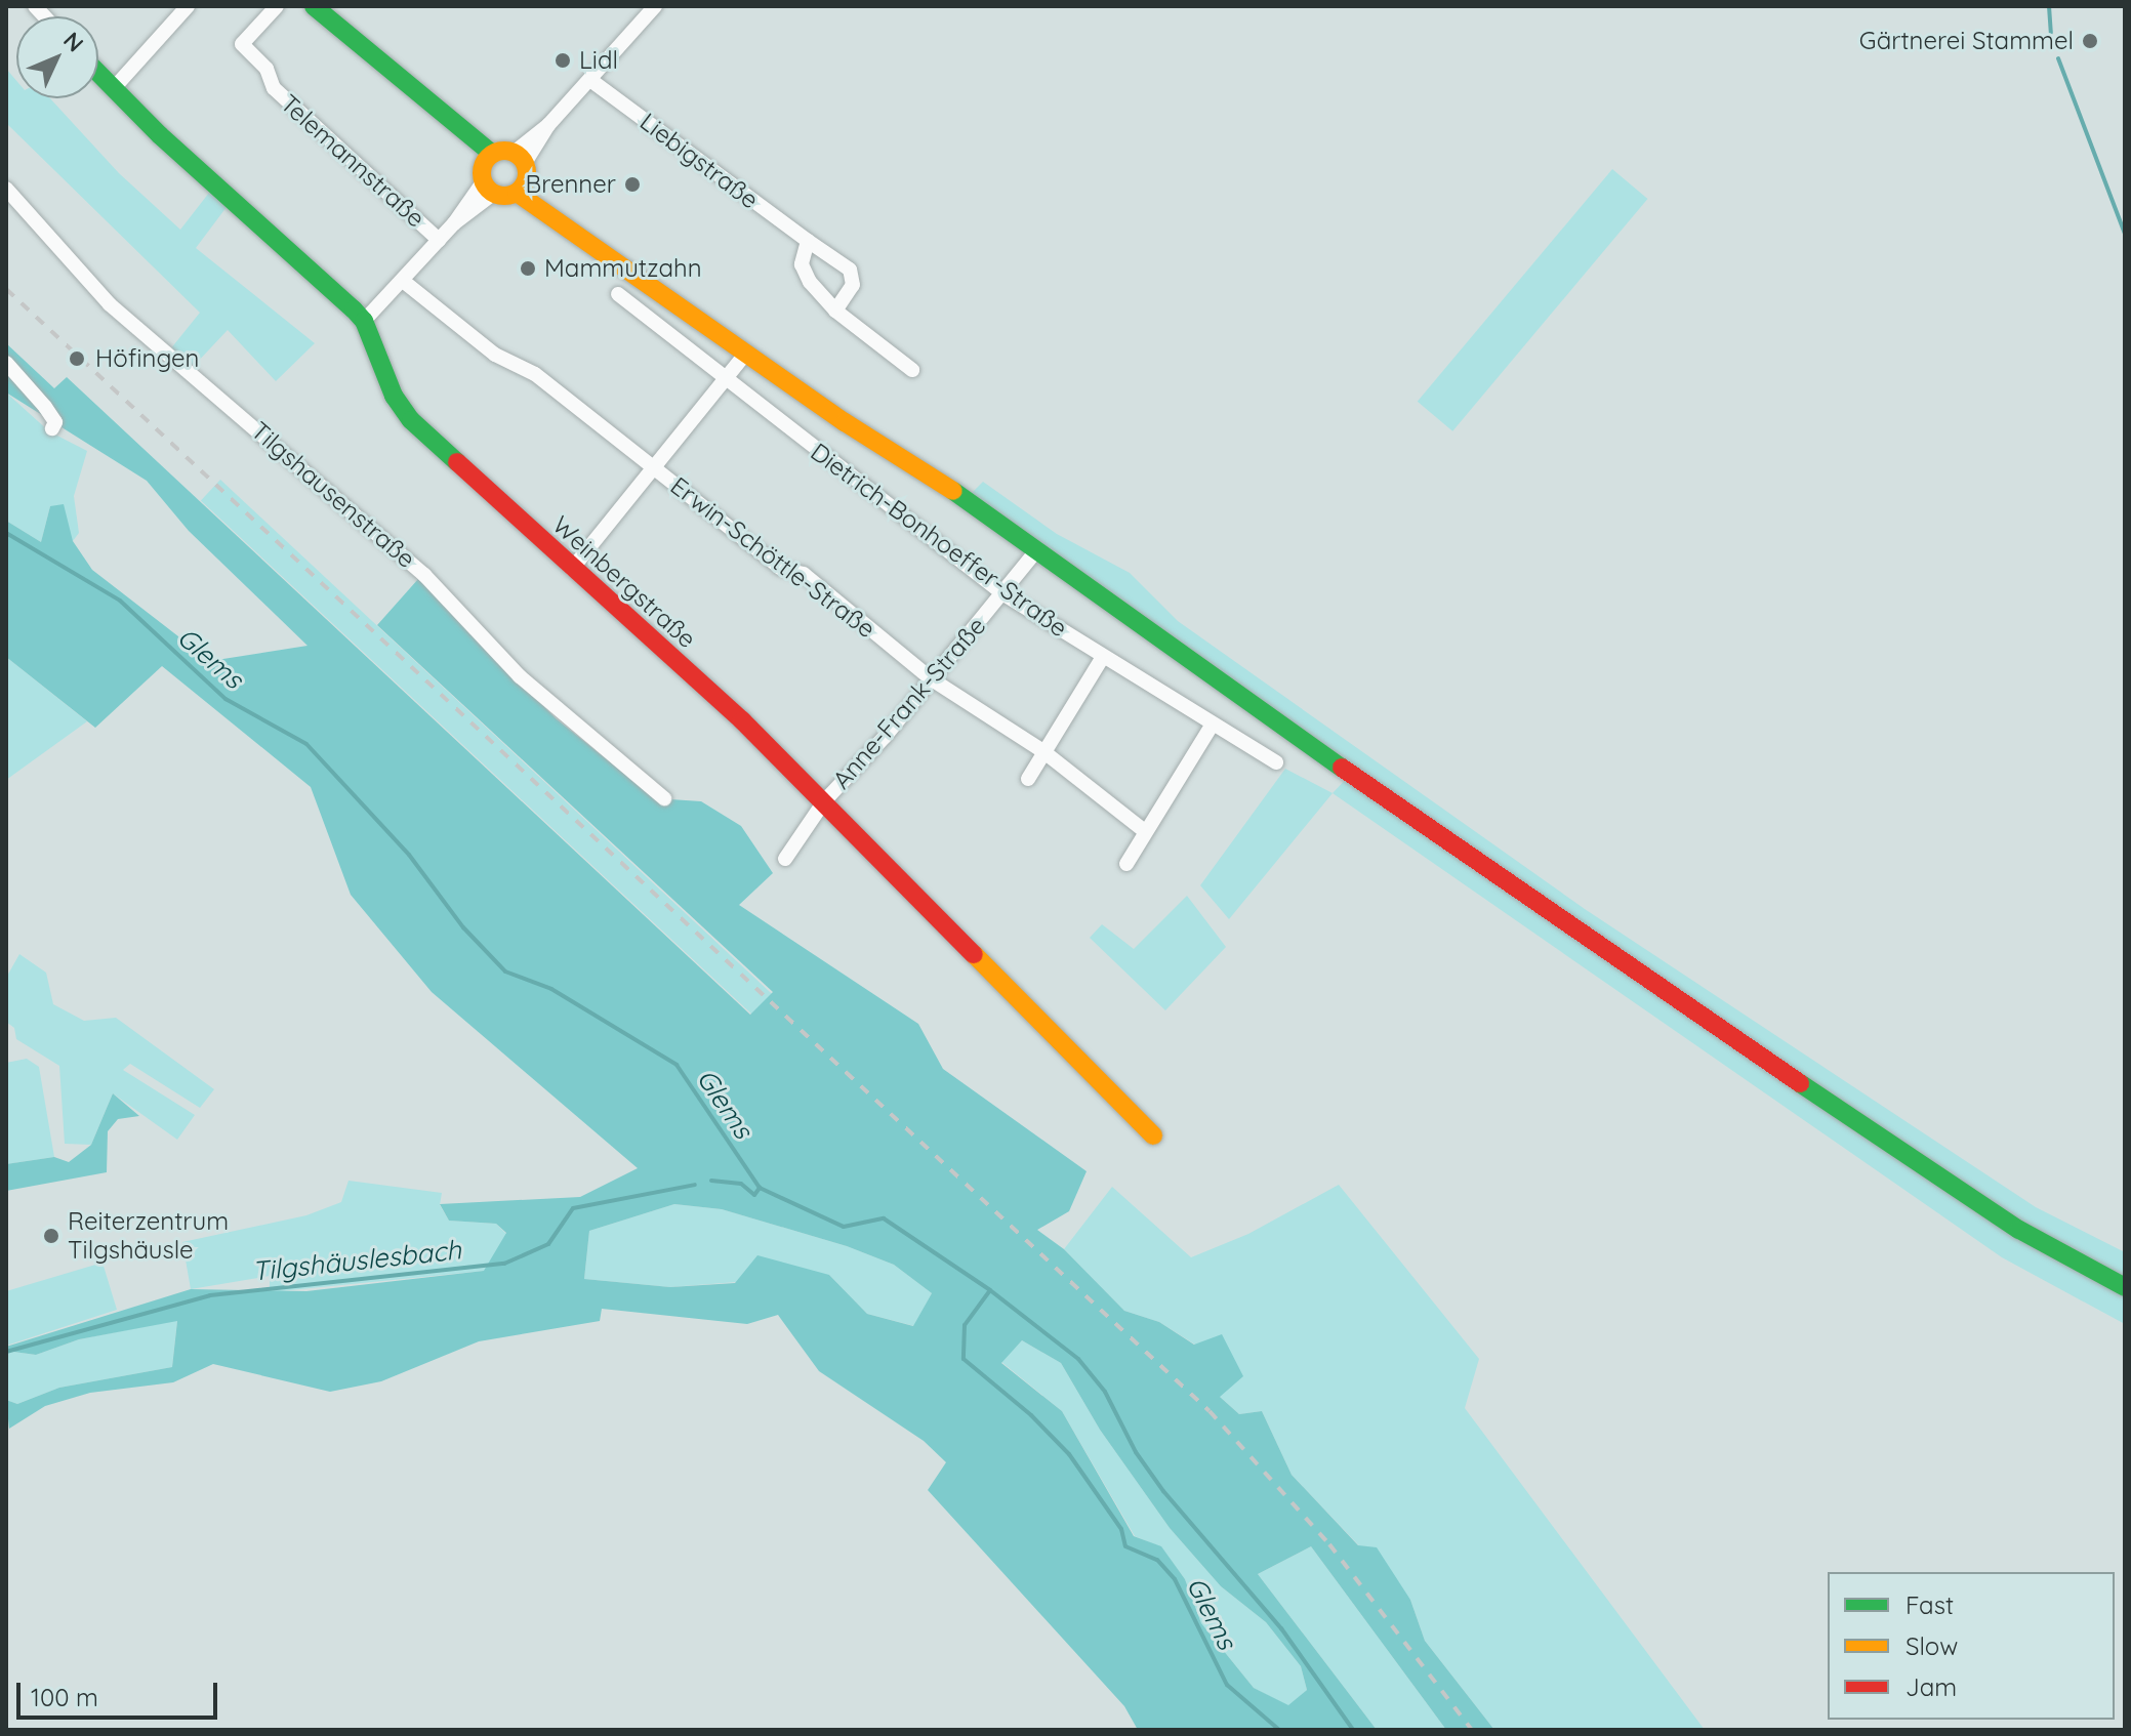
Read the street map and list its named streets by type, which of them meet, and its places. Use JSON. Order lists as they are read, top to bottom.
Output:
{
  "streets": {
    "street": [
      "Telemannstraße",
      "Liebigstraße",
      "Tilgshausenstraße",
      "Dietrich-Bonhoeffer-Straße",
      "Erwin-Schöttle-Straße",
      "Weinbergstraße",
      "Anne-Frank-Straße"
    ]
  },
  "crossings": [
    ["Dietrich-Bonhoeffer-Straße", "Anne-Frank-Straße"],
    ["Erwin-Schöttle-Straße", "Anne-Frank-Straße"],
    ["Weinbergstraße", "Anne-Frank-Straße"]
  ],
  "water": ["Glems", "Tilgshäuslesbach"],
  "places": [
    "Gärtnerei Stammel",
    "Lidl",
    "Brenner",
    "Mammutzahn",
    "Höfingen",
    "Reiterzentrum Tilgshäusle"
  ],
  "legend": ["Fast", "Slow", "Jam"],
  "scale_bar": "100 m",
  "north": "top right"
}
